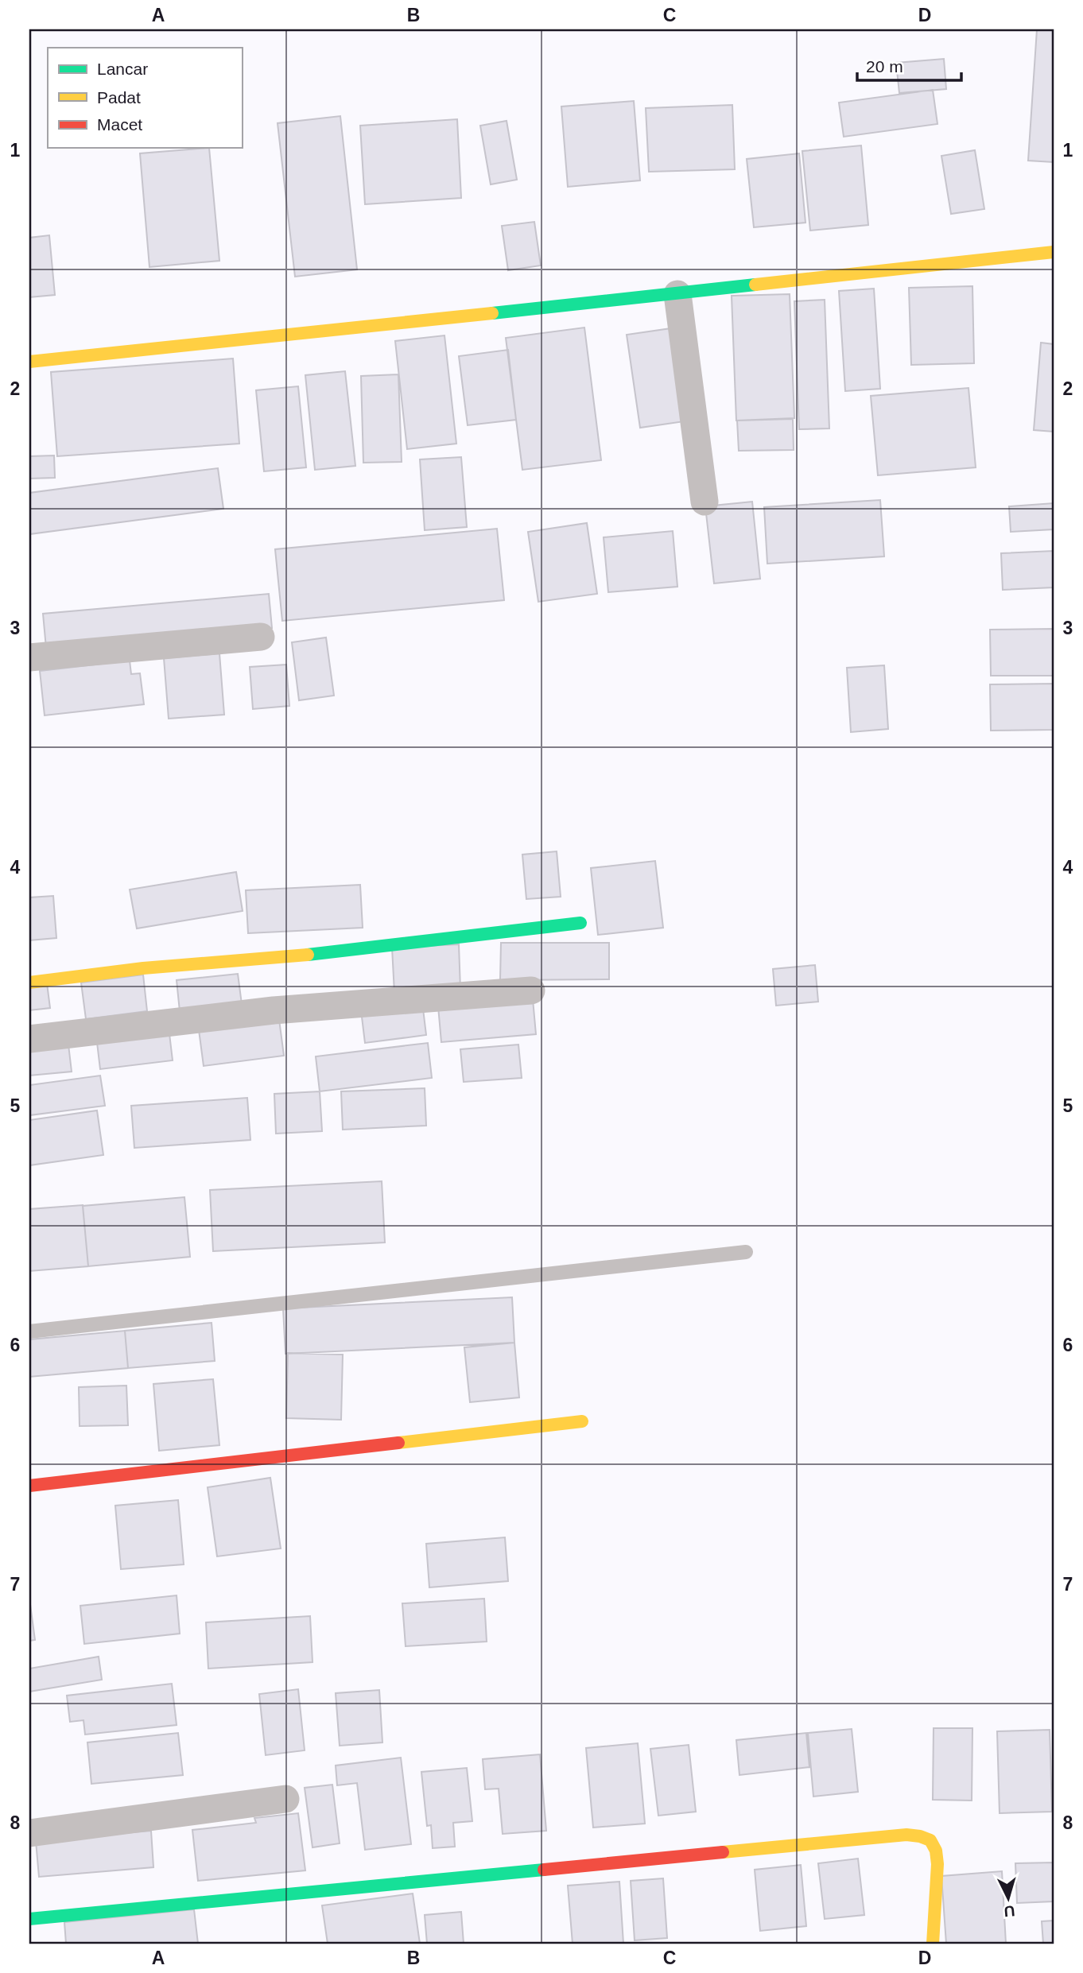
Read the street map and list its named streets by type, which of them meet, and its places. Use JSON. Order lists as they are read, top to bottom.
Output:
{
  "legend": ["Lancar", "Padat", "Macet"],
  "scale_bar": "20 m",
  "north": "bottom",
  "grid": {
    "columns": [
      "A",
      "B",
      "C",
      "D"
    ],
    "rows": [
      "1",
      "2",
      "3",
      "4",
      "5",
      "6",
      "7",
      "8"
    ]
  }
}
